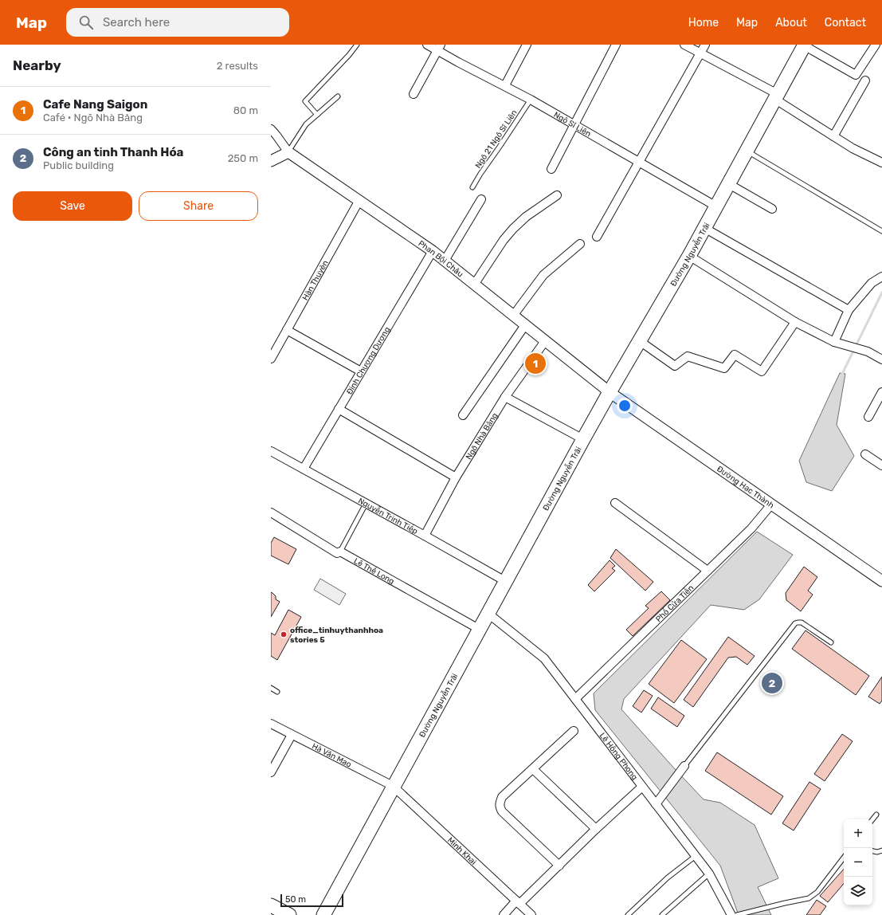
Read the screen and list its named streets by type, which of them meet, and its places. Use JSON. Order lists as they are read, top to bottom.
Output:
{
  "streets": {
    "highway": ["Đường Nguyễn Trãi"],
    "street": [
      "Ngô Sĩ Liên",
      "Phan Bội Châu",
      "Hàn Thuyên",
      "Đinh Chương Dương",
      "Ngõ Nhà Bảng",
      "Đường Hạc Thành",
      "Nguyễn Trinh Tiếp",
      "Lê Thế Long",
      "Phố Cửa Tiền",
      "Hà Văn Mao",
      "Lê Hồng Phong",
      "Minh Khai"
    ],
    "lane": ["Ngõ 21 Ngô Sĩ Liên"]
  },
  "crossings": [
    ["Ngô Sĩ Liên", "Ngõ 21 Ngô Sĩ Liên"],
    ["Ngô Sĩ Liên", "Đường Nguyễn Trãi"],
    ["Đường Nguyễn Trãi", "Phan Bội Châu"],
    ["Đường Nguyễn Trãi", "Đường Hạc Thành"],
    ["Đường Nguyễn Trãi", "Nguyễn Trinh Tiếp"],
    ["Đường Nguyễn Trãi", "Lê Thế Long"],
    ["Đường Nguyễn Trãi", "Hà Văn Mao"],
    ["Đường Nguyễn Trãi", "Lê Hồng Phong"],
    ["Đường Nguyễn Trãi", "Minh Khai"],
    ["Phan Bội Châu", "Hàn Thuyên"],
    ["Phan Bội Châu", "Đinh Chương Dương"],
    ["Phan Bội Châu", "Ngõ Nhà Bảng"],
    ["Phan Bội Châu", "Đường Hạc Thành"],
    ["Đinh Chương Dương", "Nguyễn Trinh Tiếp"],
    ["Ngõ Nhà Bảng", "Nguyễn Trinh Tiếp"],
    ["Đường Hạc Thành", "Phố Cửa Tiền"],
    ["Phố Cửa Tiền", "Lê Hồng Phong"],
    ["Hà Văn Mao", "Minh Khai"]
  ],
  "places": ["office_tinhuythanhhoa stories 5"],
  "scale_bar": "50 m",
  "page": {
    "header": "Map",
    "search": "Search here",
    "nav": [
      "Home",
      "Map",
      "About",
      "Contact"
    ],
    "heading": ["Nearby", "2 results"],
    "list": [
      {
        "mark": "1",
        "name": "Cafe Nang Saigon",
        "note": "Café · Ngõ Nhà Bảng",
        "value": "80 m"
      },
      {
        "mark": "2",
        "name": "Công an tỉnh Thanh Hóa",
        "note": "Public building",
        "value": "250 m"
      }
    ],
    "buttons": ["Save", "Share"],
    "pins": ["1", "2"],
    "map_buttons": ["+", "−"],
    "scale": "50 m"
  }
}
